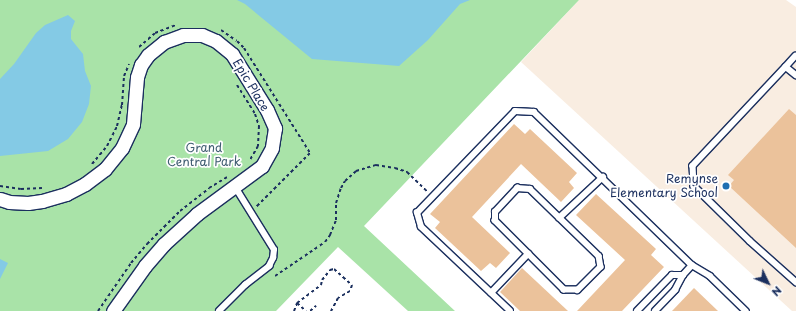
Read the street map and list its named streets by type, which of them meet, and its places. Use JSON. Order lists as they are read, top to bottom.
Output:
{
  "streets": {
    "street": ["Epic Place"]
  },
  "parks": ["Grand Central Park"],
  "places": ["Remynse Elementary School"],
  "north": "bottom right"
}
